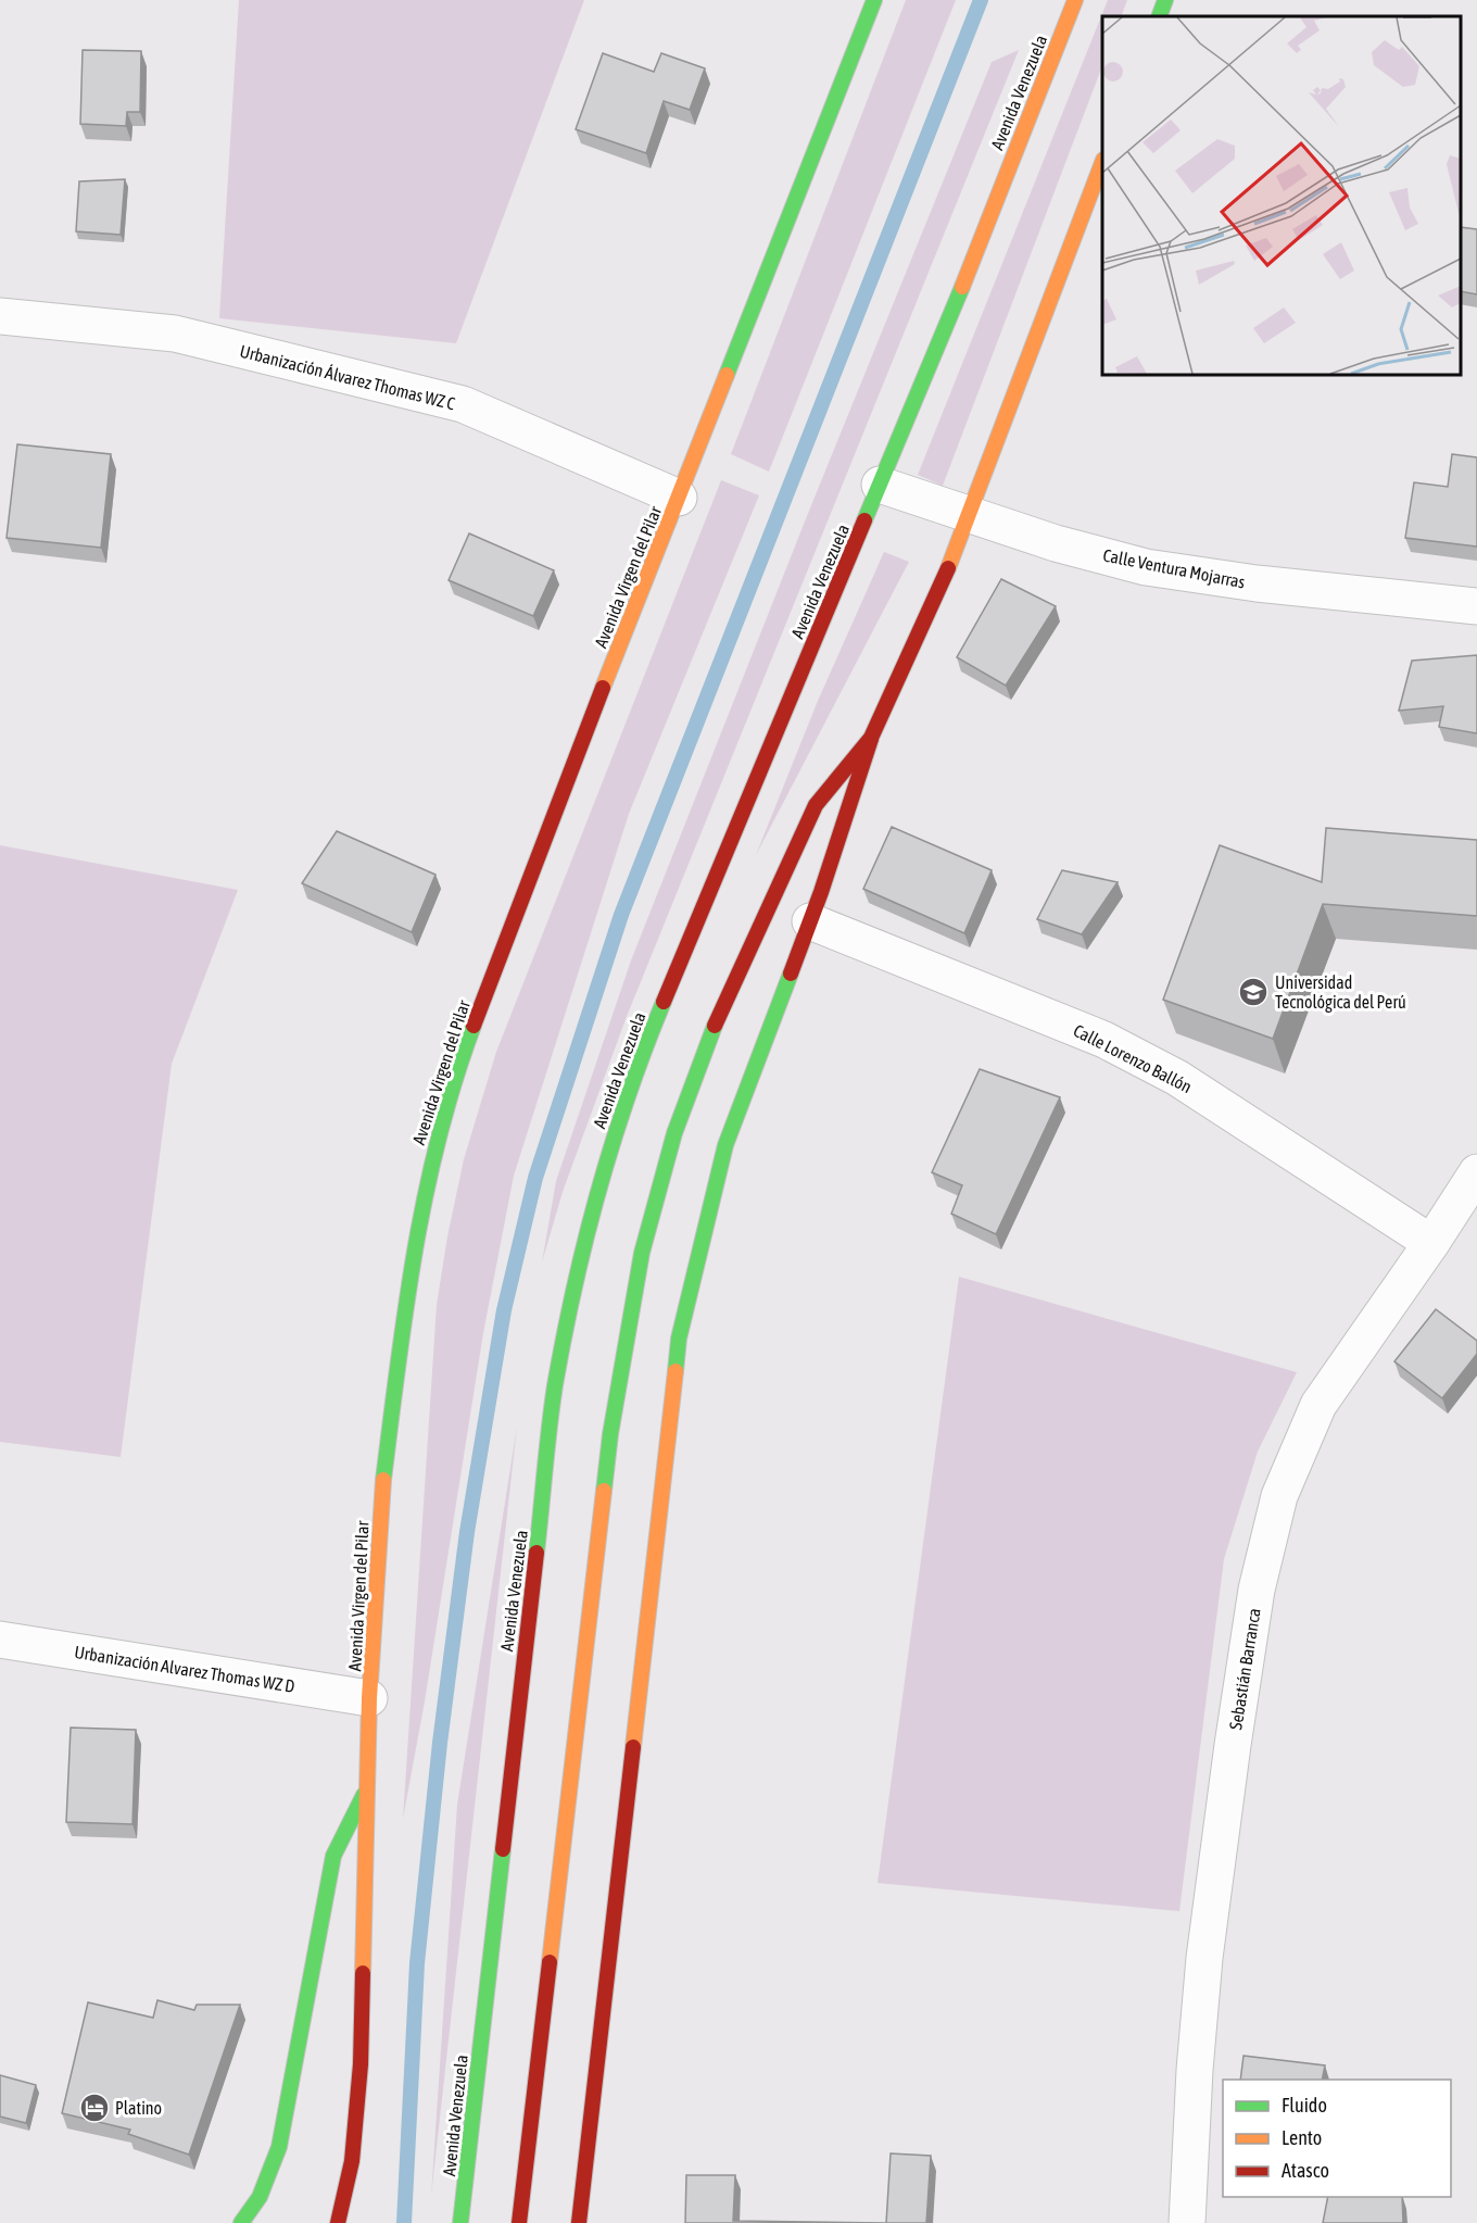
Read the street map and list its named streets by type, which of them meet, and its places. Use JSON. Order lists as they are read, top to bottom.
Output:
{
  "streets": {
    "main road": ["Avenida Venezuela", "Avenida Virgen del Pilar"],
    "street": [
      "Urbanización Álvarez Thomas WZ C",
      "Calle Ventura Mojarras",
      "Calle Lorenzo Ballón",
      "Urbanización Alvarez Thomas WZ D",
      "Sebastián Barranca"
    ]
  },
  "crossings": [
    ["Avenida Venezuela", "Calle Ventura Mojarras"],
    ["Urbanización Álvarez Thomas WZ C", "Avenida Virgen del Pilar"],
    ["Avenida Virgen del Pilar", "Urbanización Alvarez Thomas WZ D"],
    ["Calle Lorenzo Ballón", "Sebastián Barranca"]
  ],
  "places": {
    "school or university": ["Universidad Tecnológica del Perú"],
    "hotel": ["Platino"]
  },
  "legend": ["Fluido", "Lento", "Atasco"]
}
